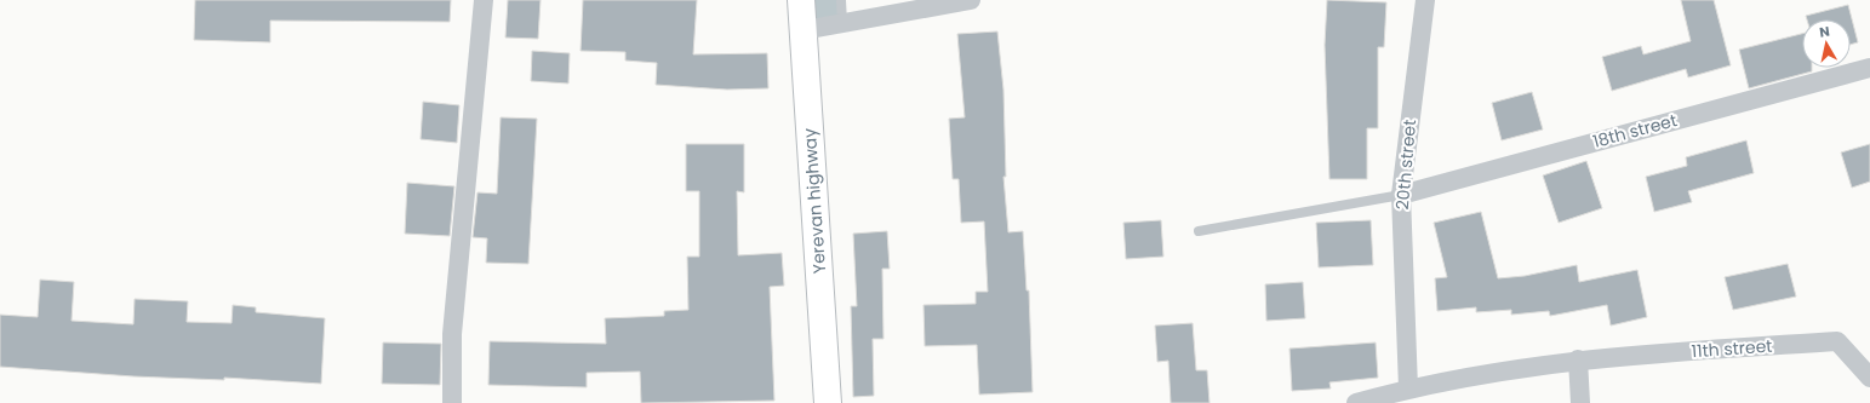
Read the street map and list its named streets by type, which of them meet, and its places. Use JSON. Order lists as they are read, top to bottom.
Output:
{
  "streets": {
    "main road": ["Yerevan highway"],
    "street": ["18th street", "20th street", "11th street"]
  },
  "crossings": [
    ["18th street", "20th street"],
    ["20th street", "11th street"]
  ],
  "north": "top"
}
